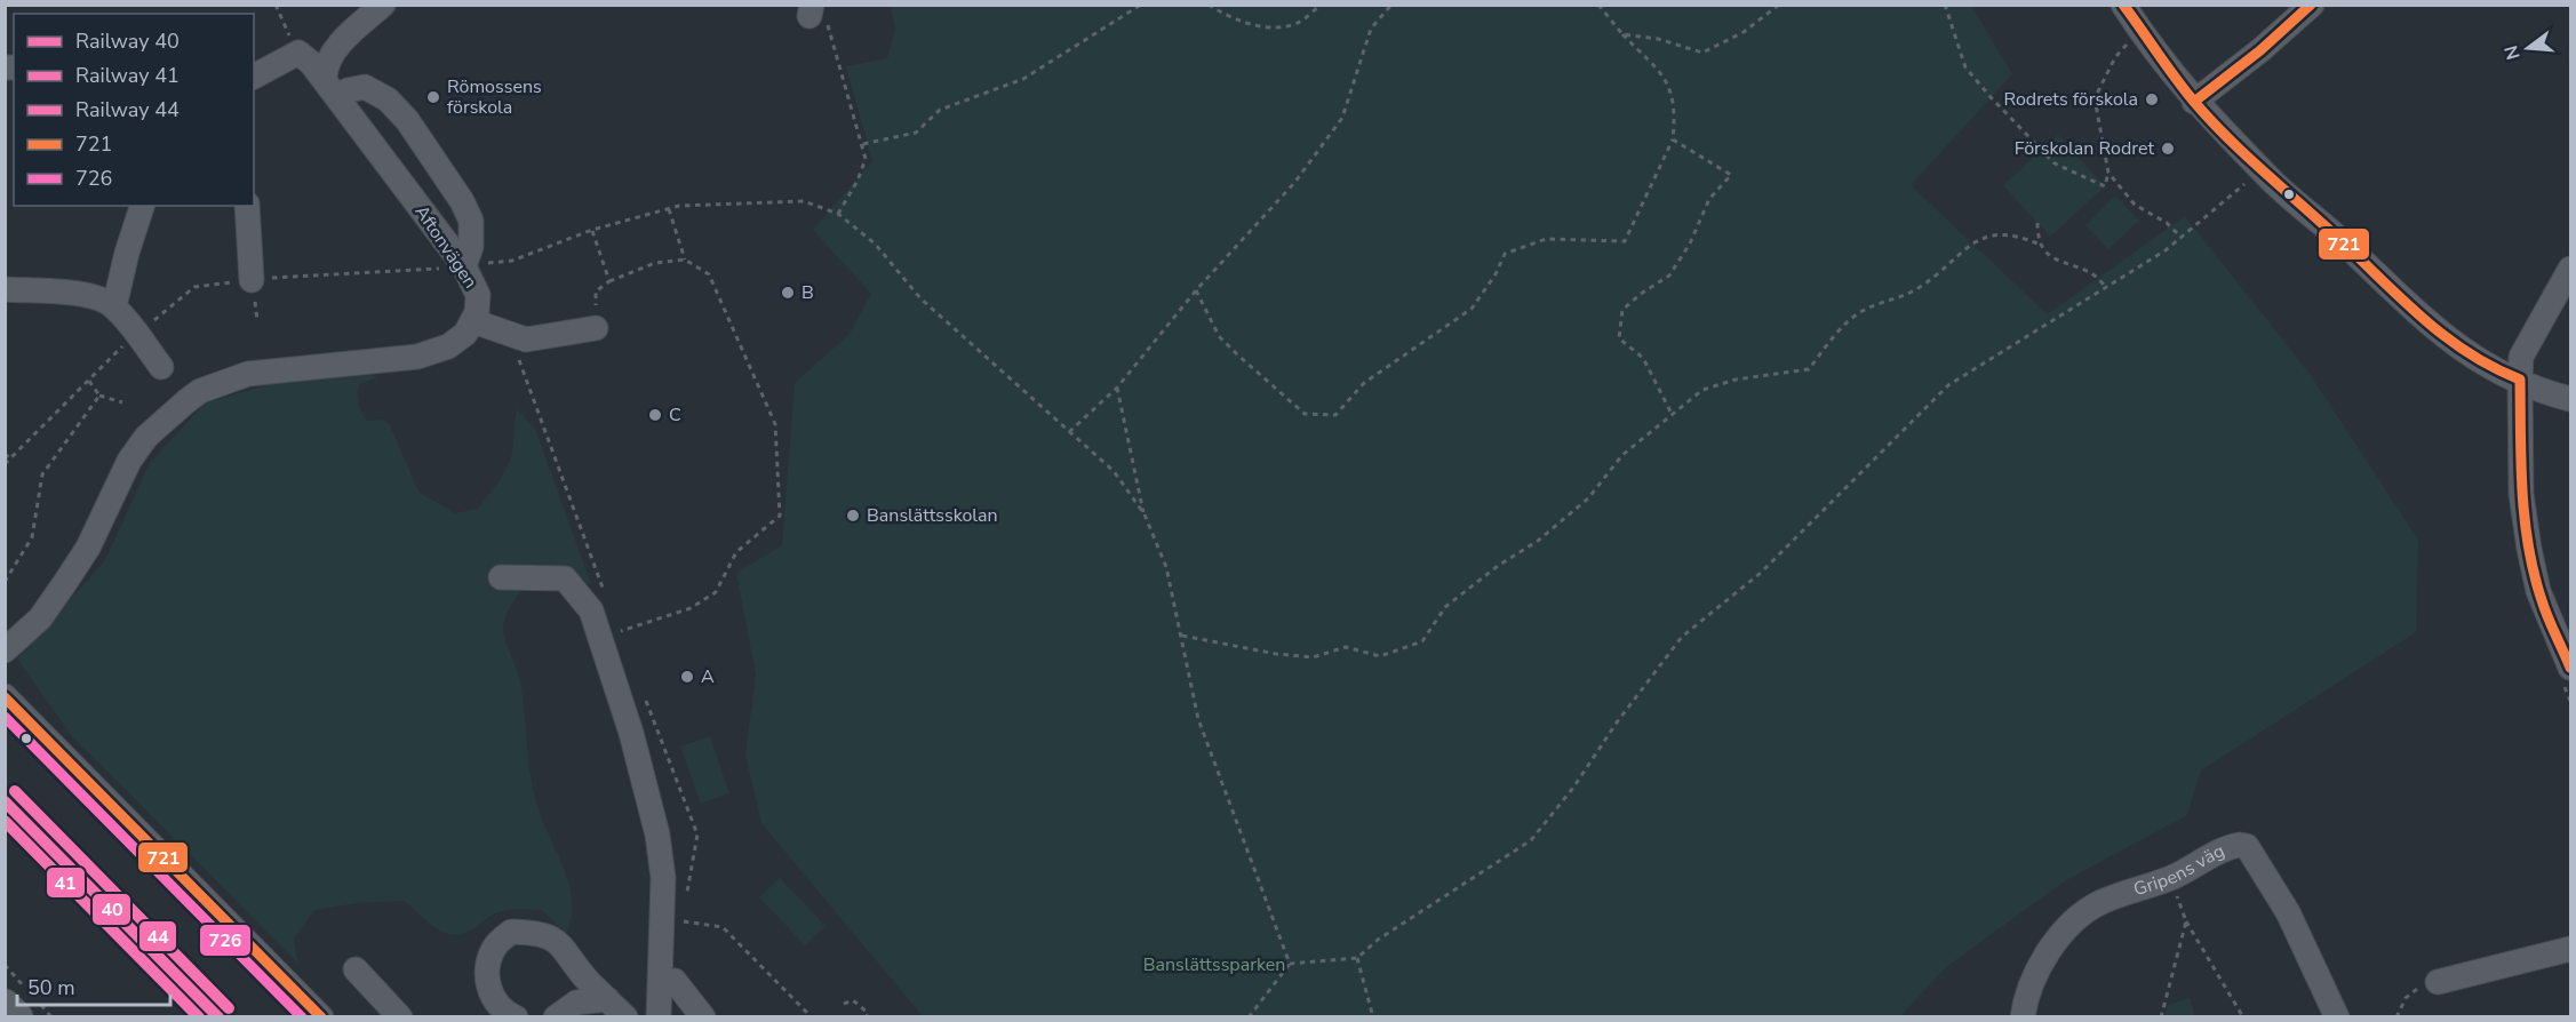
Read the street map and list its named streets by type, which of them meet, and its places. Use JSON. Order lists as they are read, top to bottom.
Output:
{
  "streets": {
    "street": ["Aftonvägen", "Gripens väg"]
  },
  "parks": ["Banslättssparken"],
  "places": [
    "Römossens förskola",
    "Rodrets förskola",
    "Förskolan Rodret",
    "B",
    "C",
    "Banslättsskolan",
    "A"
  ],
  "lines": [
    "transit line 721",
    "transit line 726",
    "rail line 44",
    "rail line 40",
    "rail line 41"
  ],
  "legend": [
    "Railway 40",
    "Railway 41",
    "Railway 44",
    "721",
    "726"
  ],
  "scale_bar": "50 m",
  "north": "left"
}
